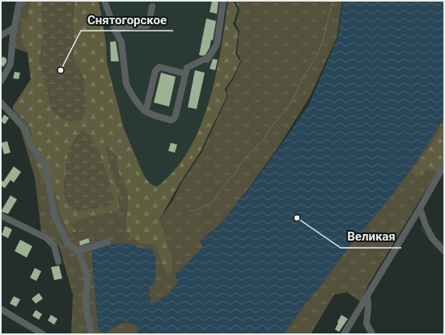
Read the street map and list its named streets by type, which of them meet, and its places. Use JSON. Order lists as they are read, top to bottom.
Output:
{
  "places": ["Снятогорское", "Великая"]
}
